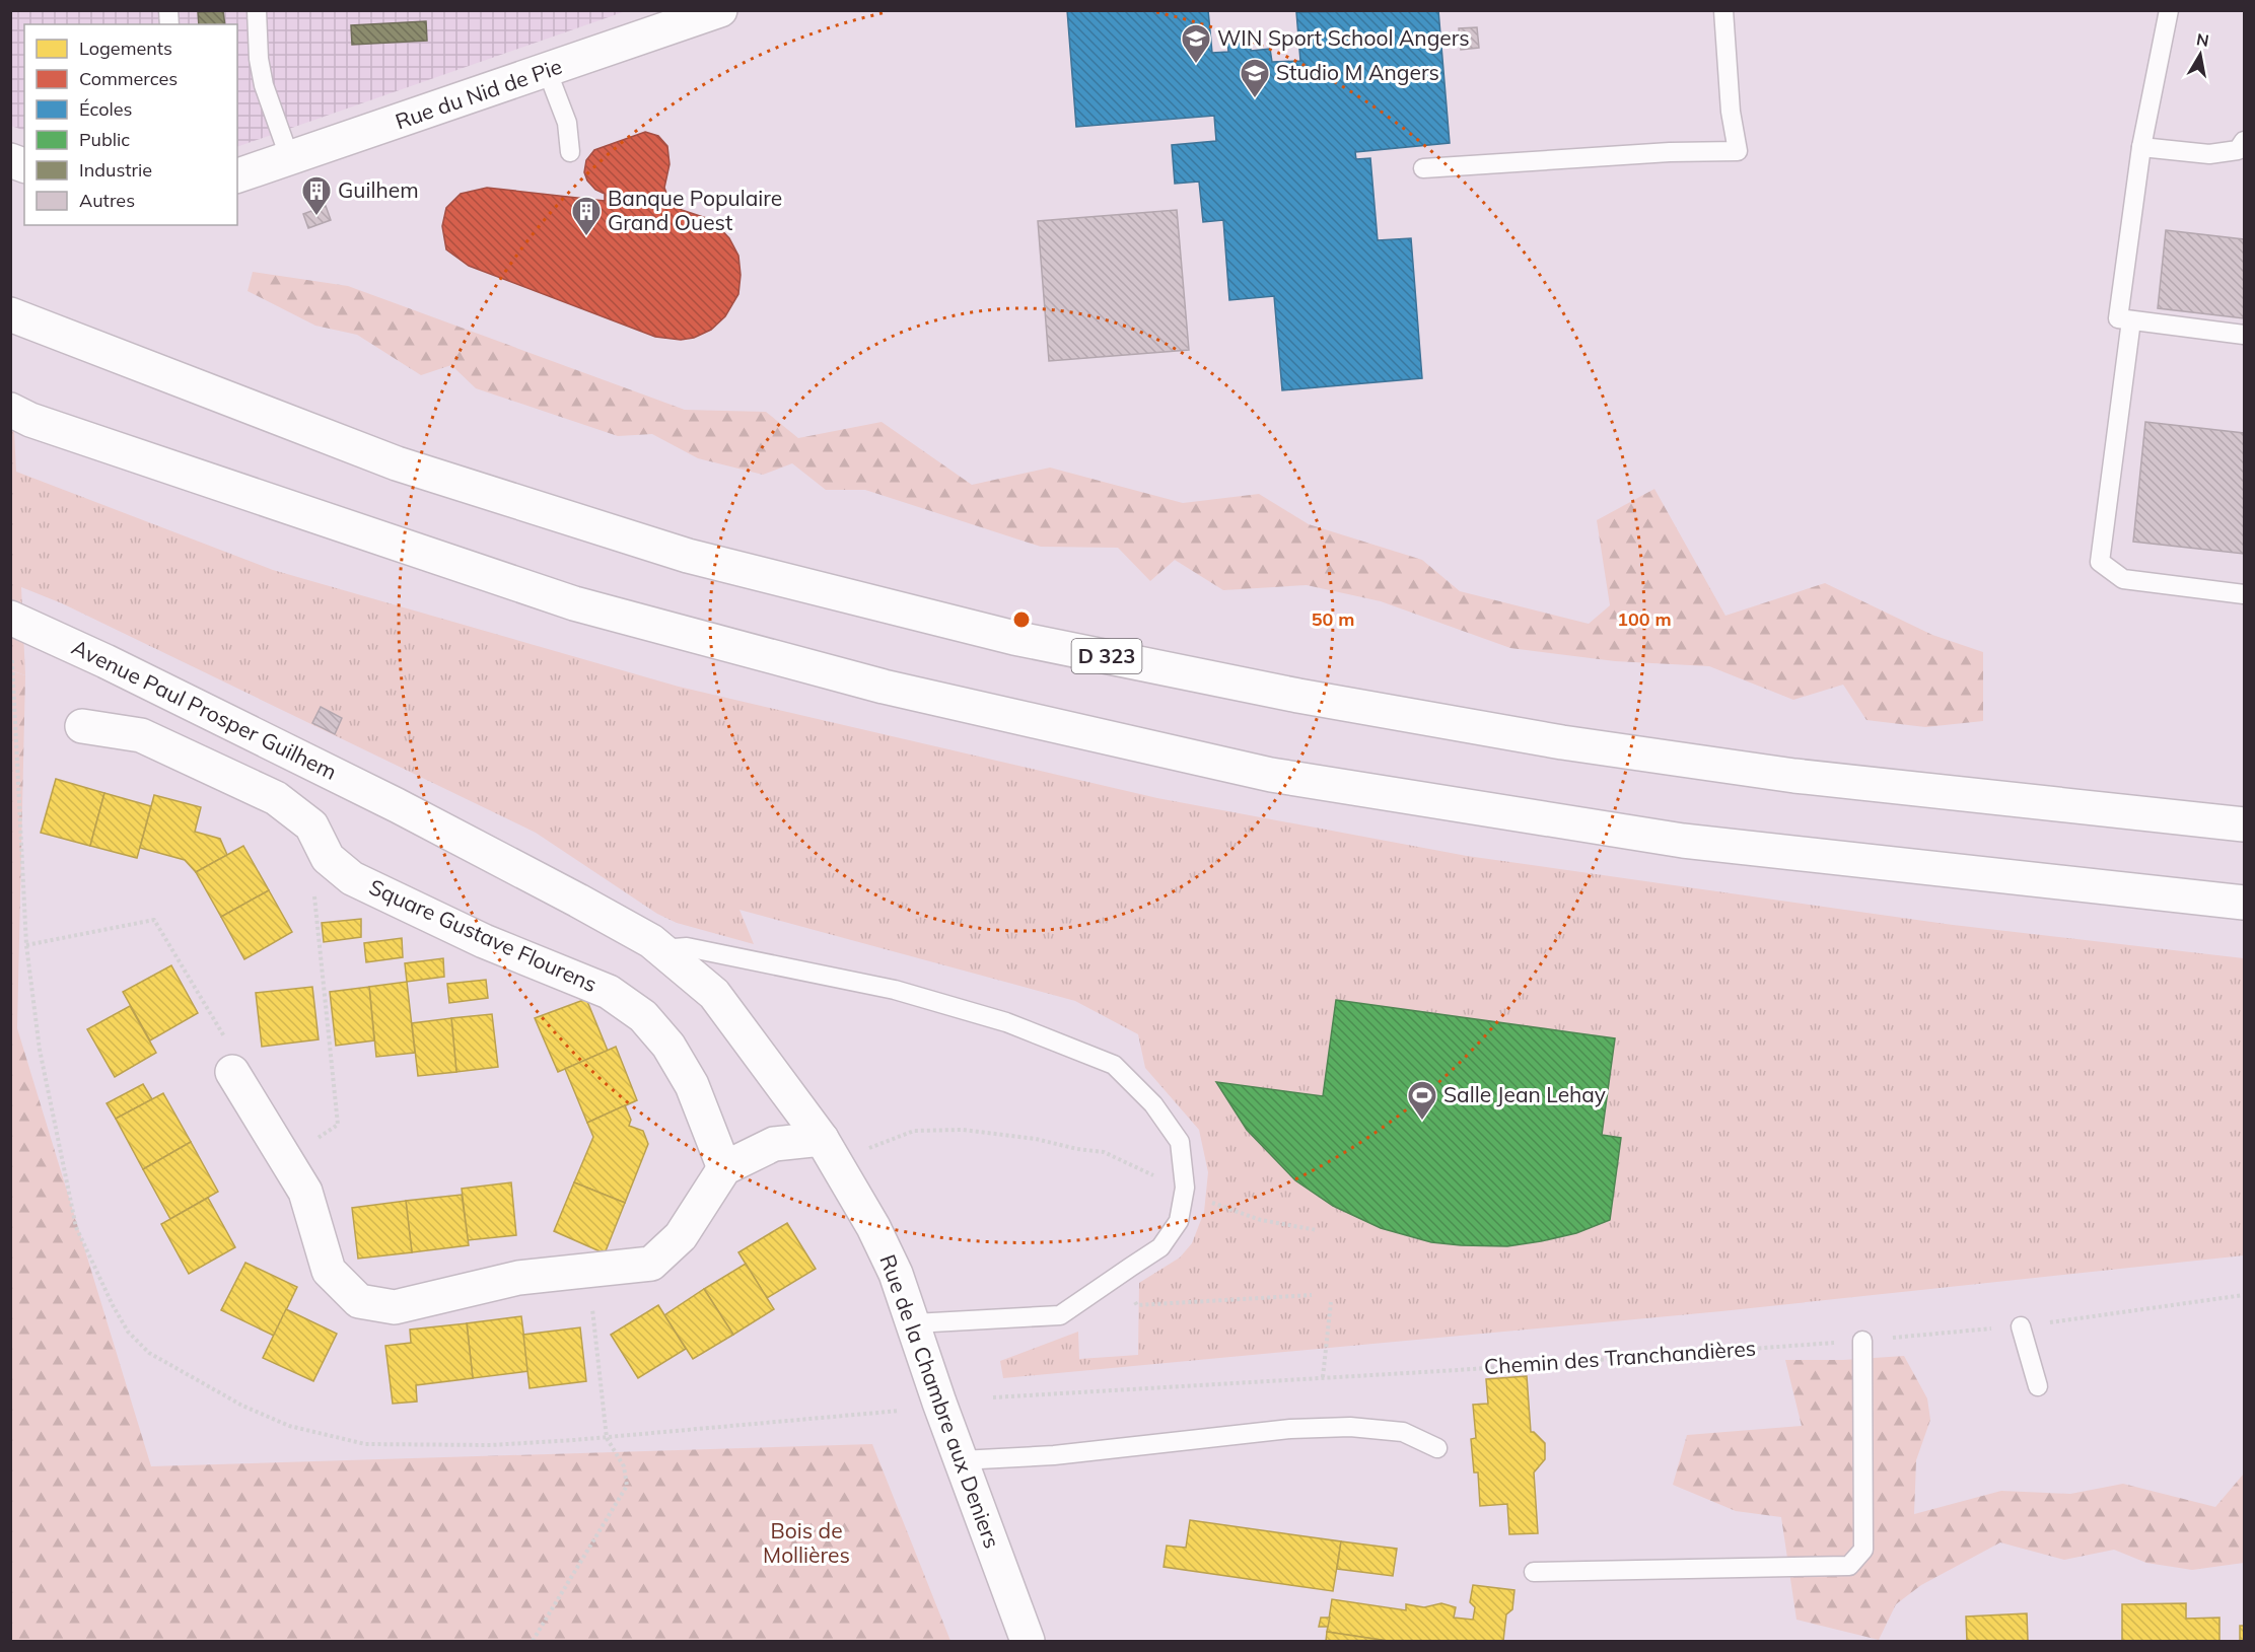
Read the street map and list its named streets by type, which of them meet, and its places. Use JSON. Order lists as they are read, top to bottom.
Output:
{
  "streets": {
    "main road": [
      "Rue du Nid de Pie",
      "D 323",
      "Avenue Paul Prosper Guilhem",
      "Square Gustave Flourens",
      "Rue de la Chambre aux Deniers"
    ],
    "path": ["Chemin des Tranchandières"]
  },
  "crossings": [
    ["Avenue Paul Prosper Guilhem", "Rue de la Chambre aux Deniers"]
  ],
  "parks": ["Bois de Mollières"],
  "places": {
    "school or university": ["WIN Sport School Angers", "Studio M Angers"],
    "building": ["Guilhem", "Banque Populaire Grand Ouest"],
    "sports": ["Salle Jean Lehay"]
  },
  "legend": [
    "Logements",
    "Commerces",
    "Écoles",
    "Public",
    "Industrie",
    "Autres"
  ],
  "north": "top",
  "rings": ["50 m", "100 m"]
}
